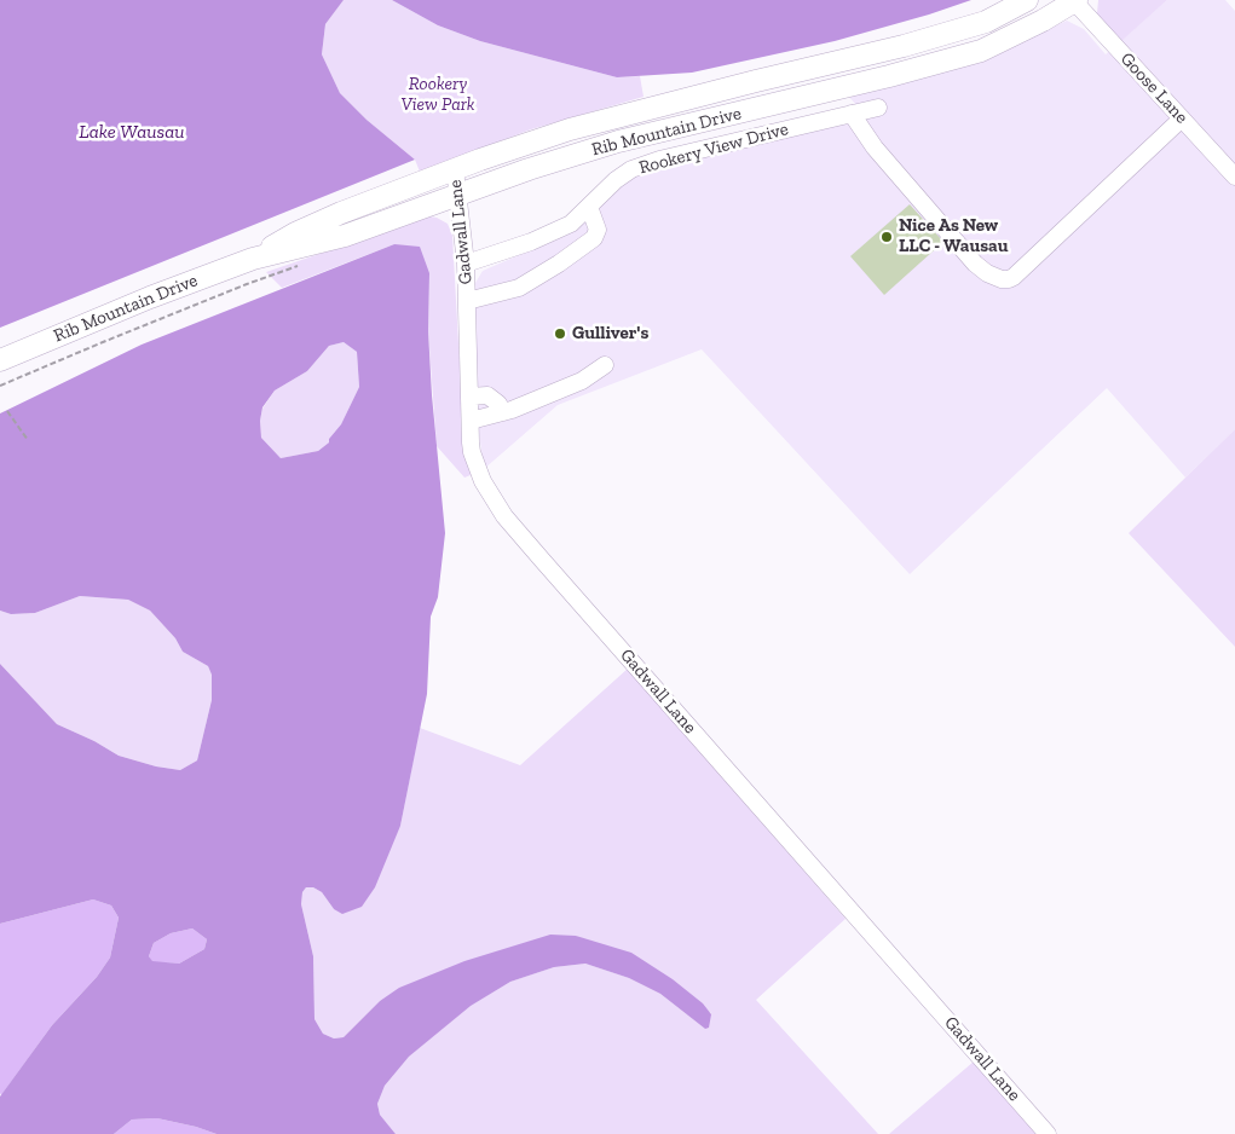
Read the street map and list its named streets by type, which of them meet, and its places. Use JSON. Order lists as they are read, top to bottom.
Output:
{
  "streets": {
    "main road": ["Rib Mountain Drive"],
    "street": ["Goose Lane", "Rookery View Drive", "Gadwall Lane"]
  },
  "crossings": [
    ["Goose Lane", "Rib Mountain Drive"],
    ["Rib Mountain Drive", "Gadwall Lane"],
    ["Rookery View Drive", "Gadwall Lane"]
  ],
  "water": ["Lake Wausau"],
  "parks": ["Rookery View Park"],
  "places": ["Nice As New LLC - Wausau", "Gulliver's"]
}
